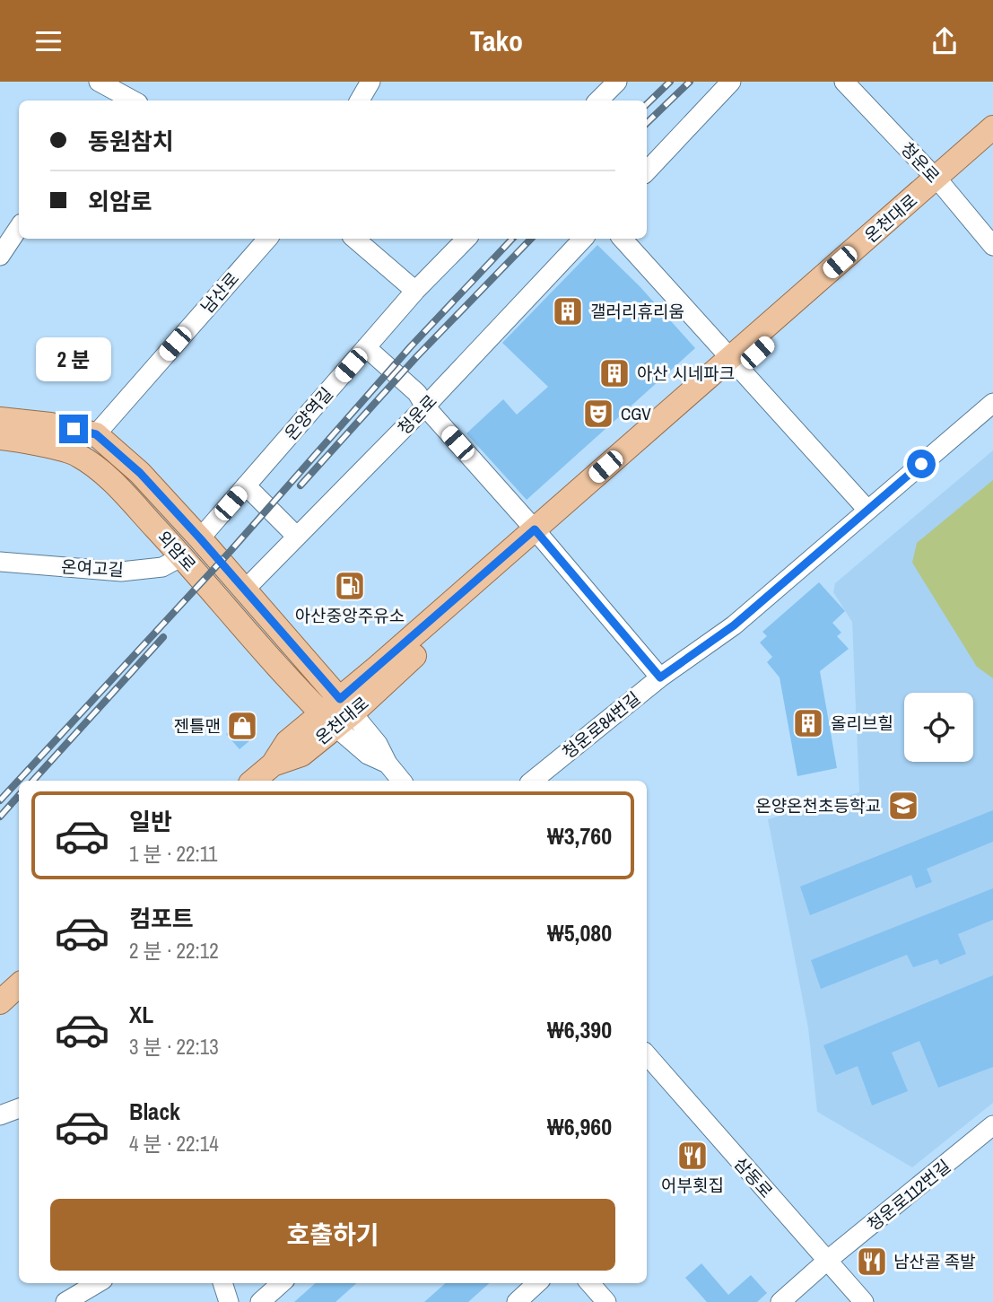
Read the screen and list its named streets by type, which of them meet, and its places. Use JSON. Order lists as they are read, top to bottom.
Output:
{
  "streets": {
    "main road": ["온천대로", "외암로"],
    "street": [
      "청운로",
      "남산로",
      "온양역길",
      "온여고길",
      "청운로84번길",
      "삼동로",
      "청운로112번길"
    ]
  },
  "crossings": [
    ["청운로", "온천대로"],
    ["청운로", "외암로"],
    ["온천대로", "외암로"],
    ["남산로", "외암로"],
    ["온양역길", "외암로"],
    ["외암로", "온여고길"],
    ["삼동로", "청운로112번길"]
  ],
  "places": {
    "building": ["갤러리휴리움", "아산 시네파크", "올리브힐"],
    "theatre": ["CGV"],
    "fuel station": ["아산중앙주유소"],
    "shop": ["젠틀맨"],
    "school or university": ["온양온천초등학교"],
    "restaurant": ["어부횟집", "남산골 족발"]
  },
  "page": {
    "header": "Tako",
    "banner": ["동원참치", "외암로"],
    "bubble": "2 분",
    "list": [
      {
        "name": "일반",
        "note": "1 분 · 22:11",
        "value": "₩3,760"
      },
      {
        "name": "컴포트",
        "note": "2 분 · 22:12",
        "value": "₩5,080"
      },
      {
        "name": "XL",
        "note": "3 분 · 22:13",
        "value": "₩6,390"
      },
      {
        "name": "Black",
        "note": "4 분 · 22:14",
        "value": "₩6,960"
      }
    ],
    "buttons": "호출하기"
  }
}
